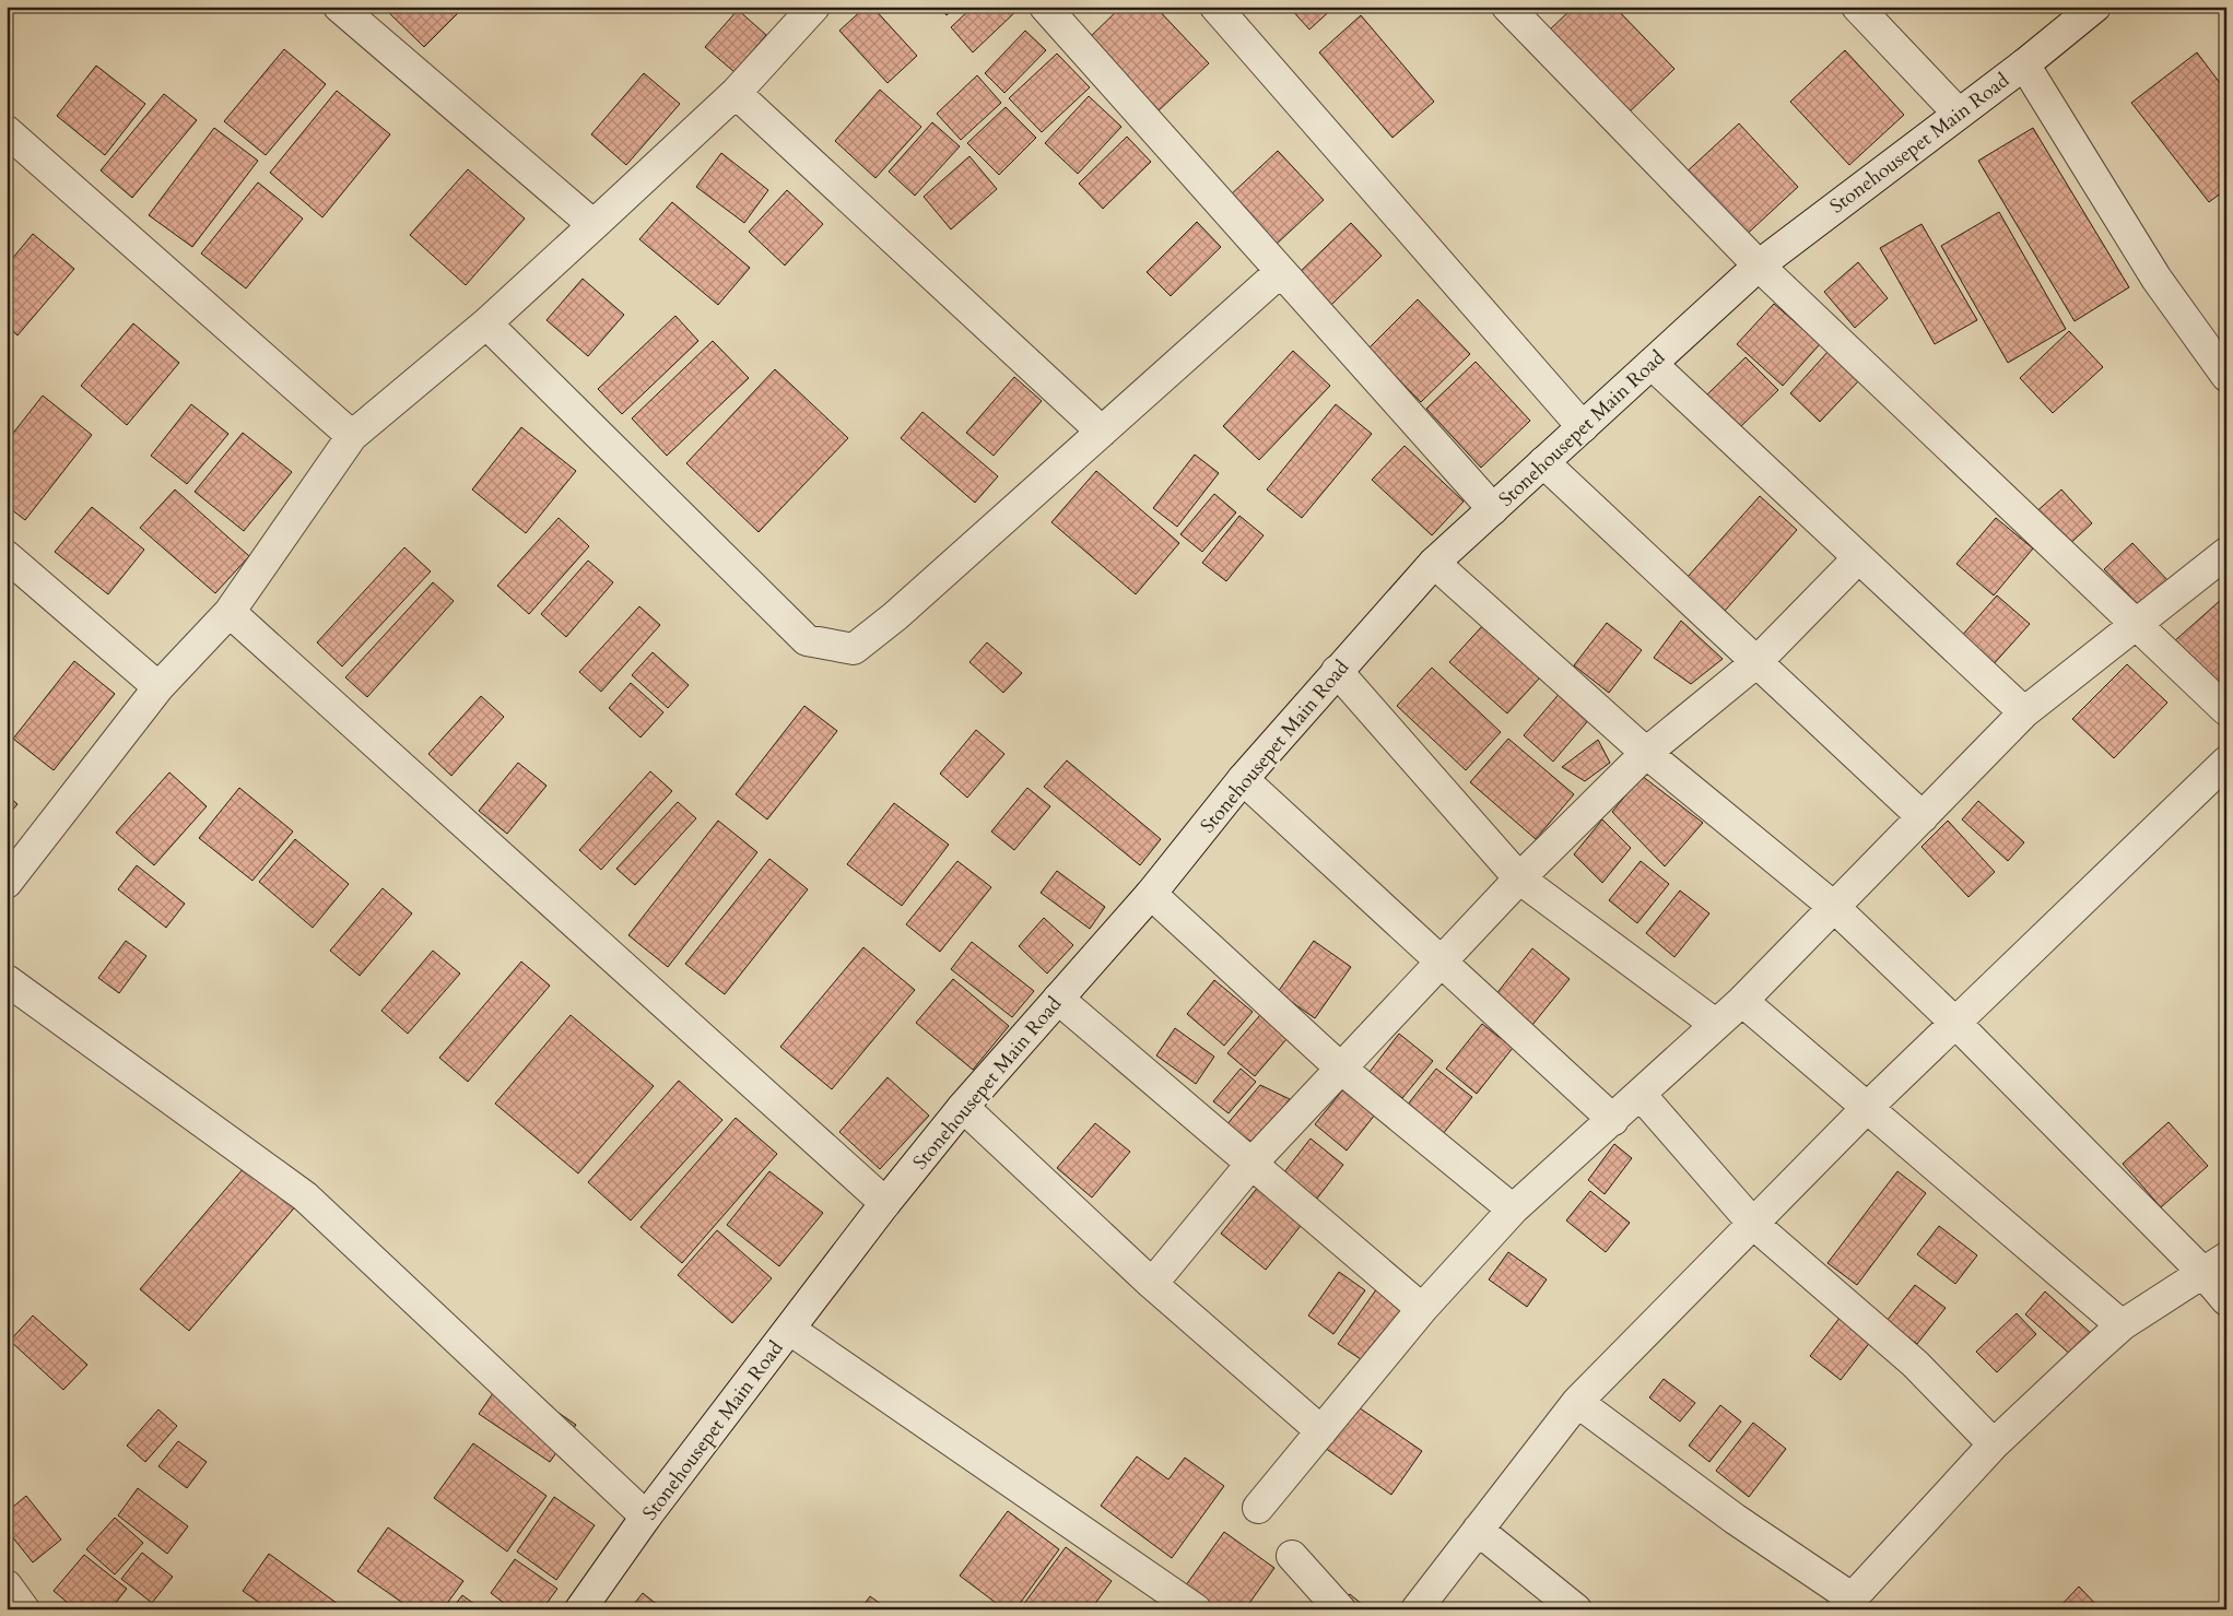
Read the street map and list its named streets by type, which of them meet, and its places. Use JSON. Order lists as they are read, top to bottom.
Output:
{
  "streets": {
    "street": ["Stonehousepet Main Road"]
  }
}
